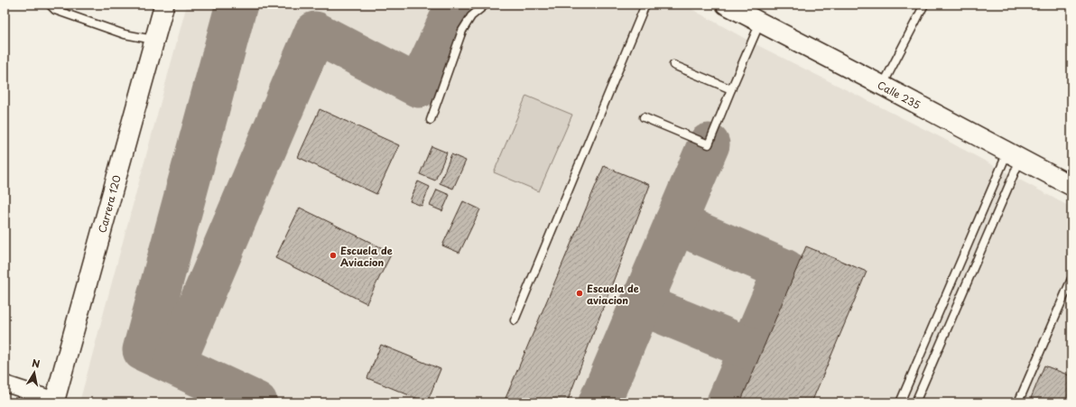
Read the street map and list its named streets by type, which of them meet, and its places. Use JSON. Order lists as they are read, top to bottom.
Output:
{
  "streets": {
    "street": ["Calle 235", "Carrera 120"]
  },
  "places": ["Escuela de Aviacion", "Escuela de aviacion"],
  "north": "top"
}
